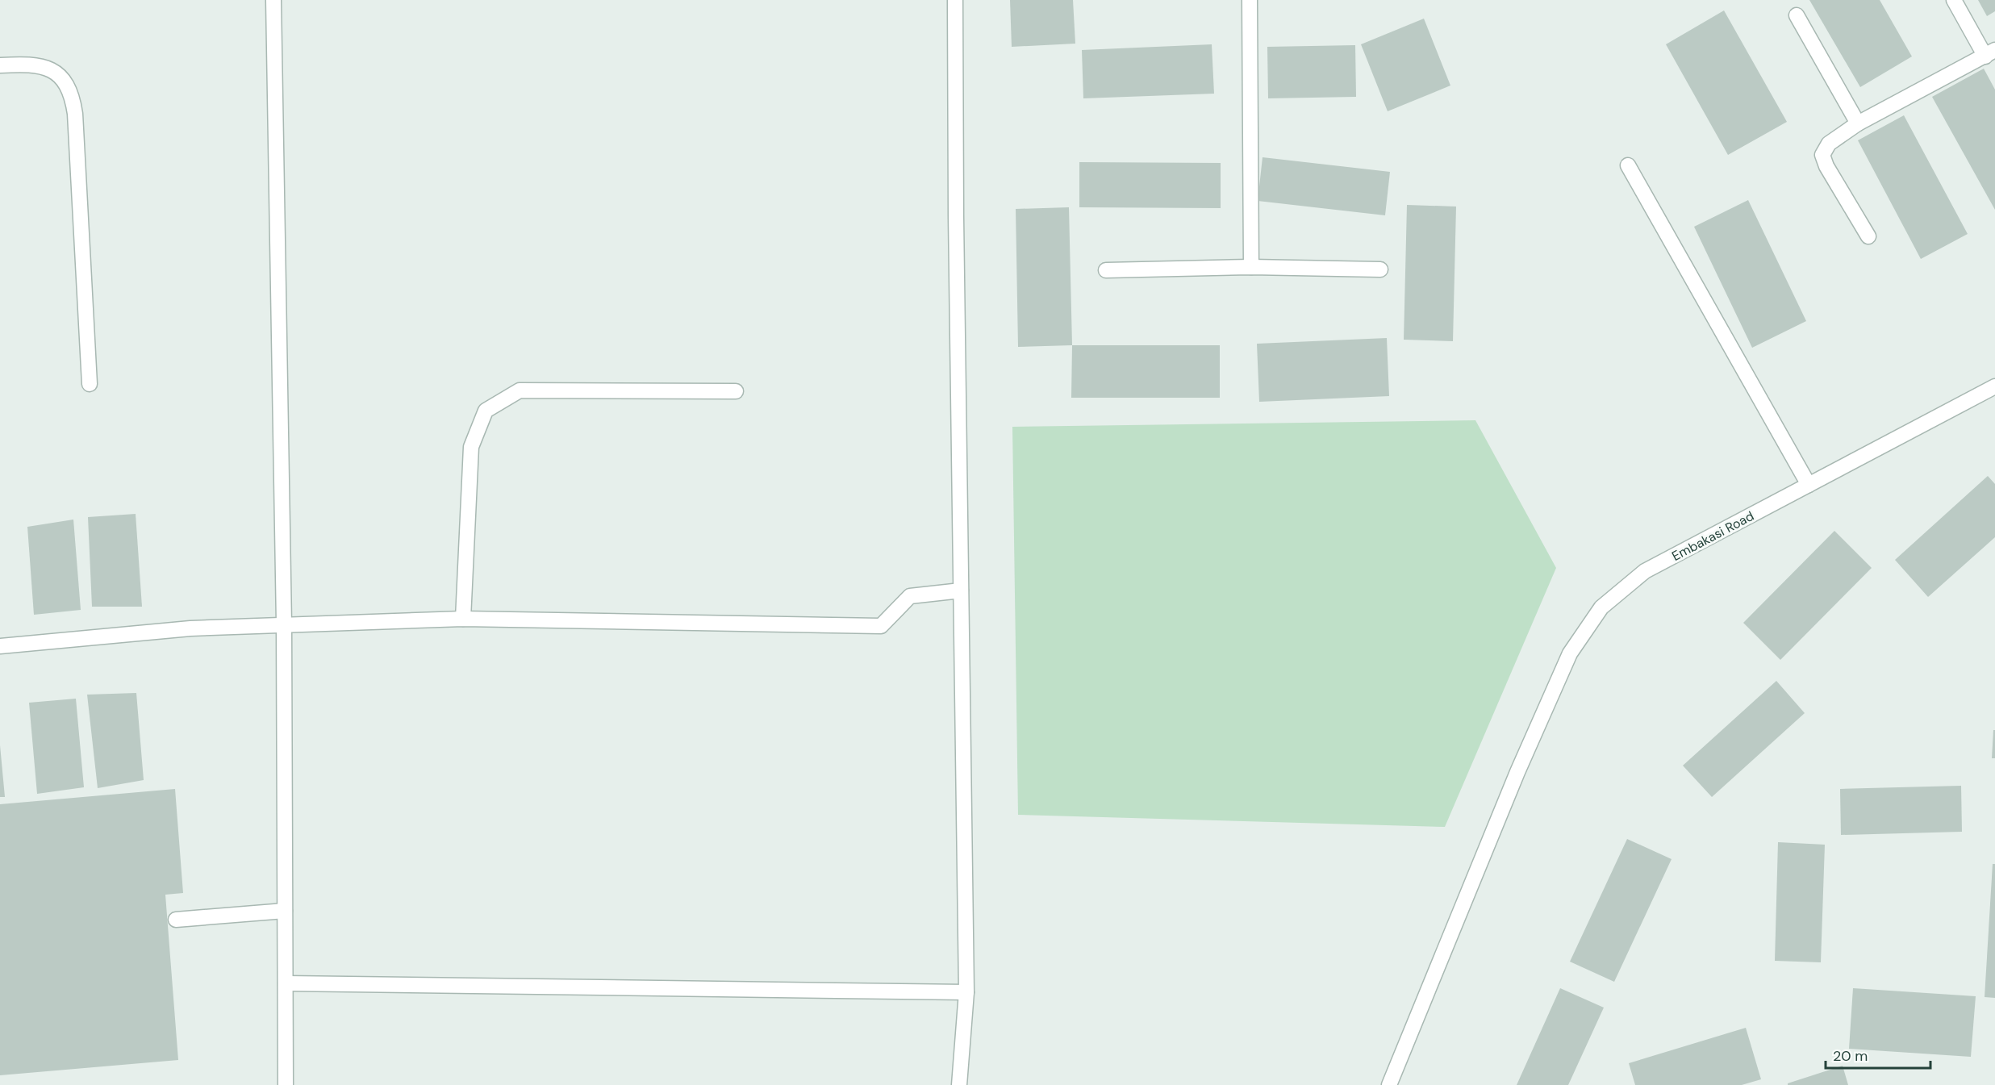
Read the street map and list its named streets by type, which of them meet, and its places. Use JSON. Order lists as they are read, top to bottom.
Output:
{
  "streets": {
    "street": ["Embakasi Road"]
  },
  "scale_bar": "20 m"
}
